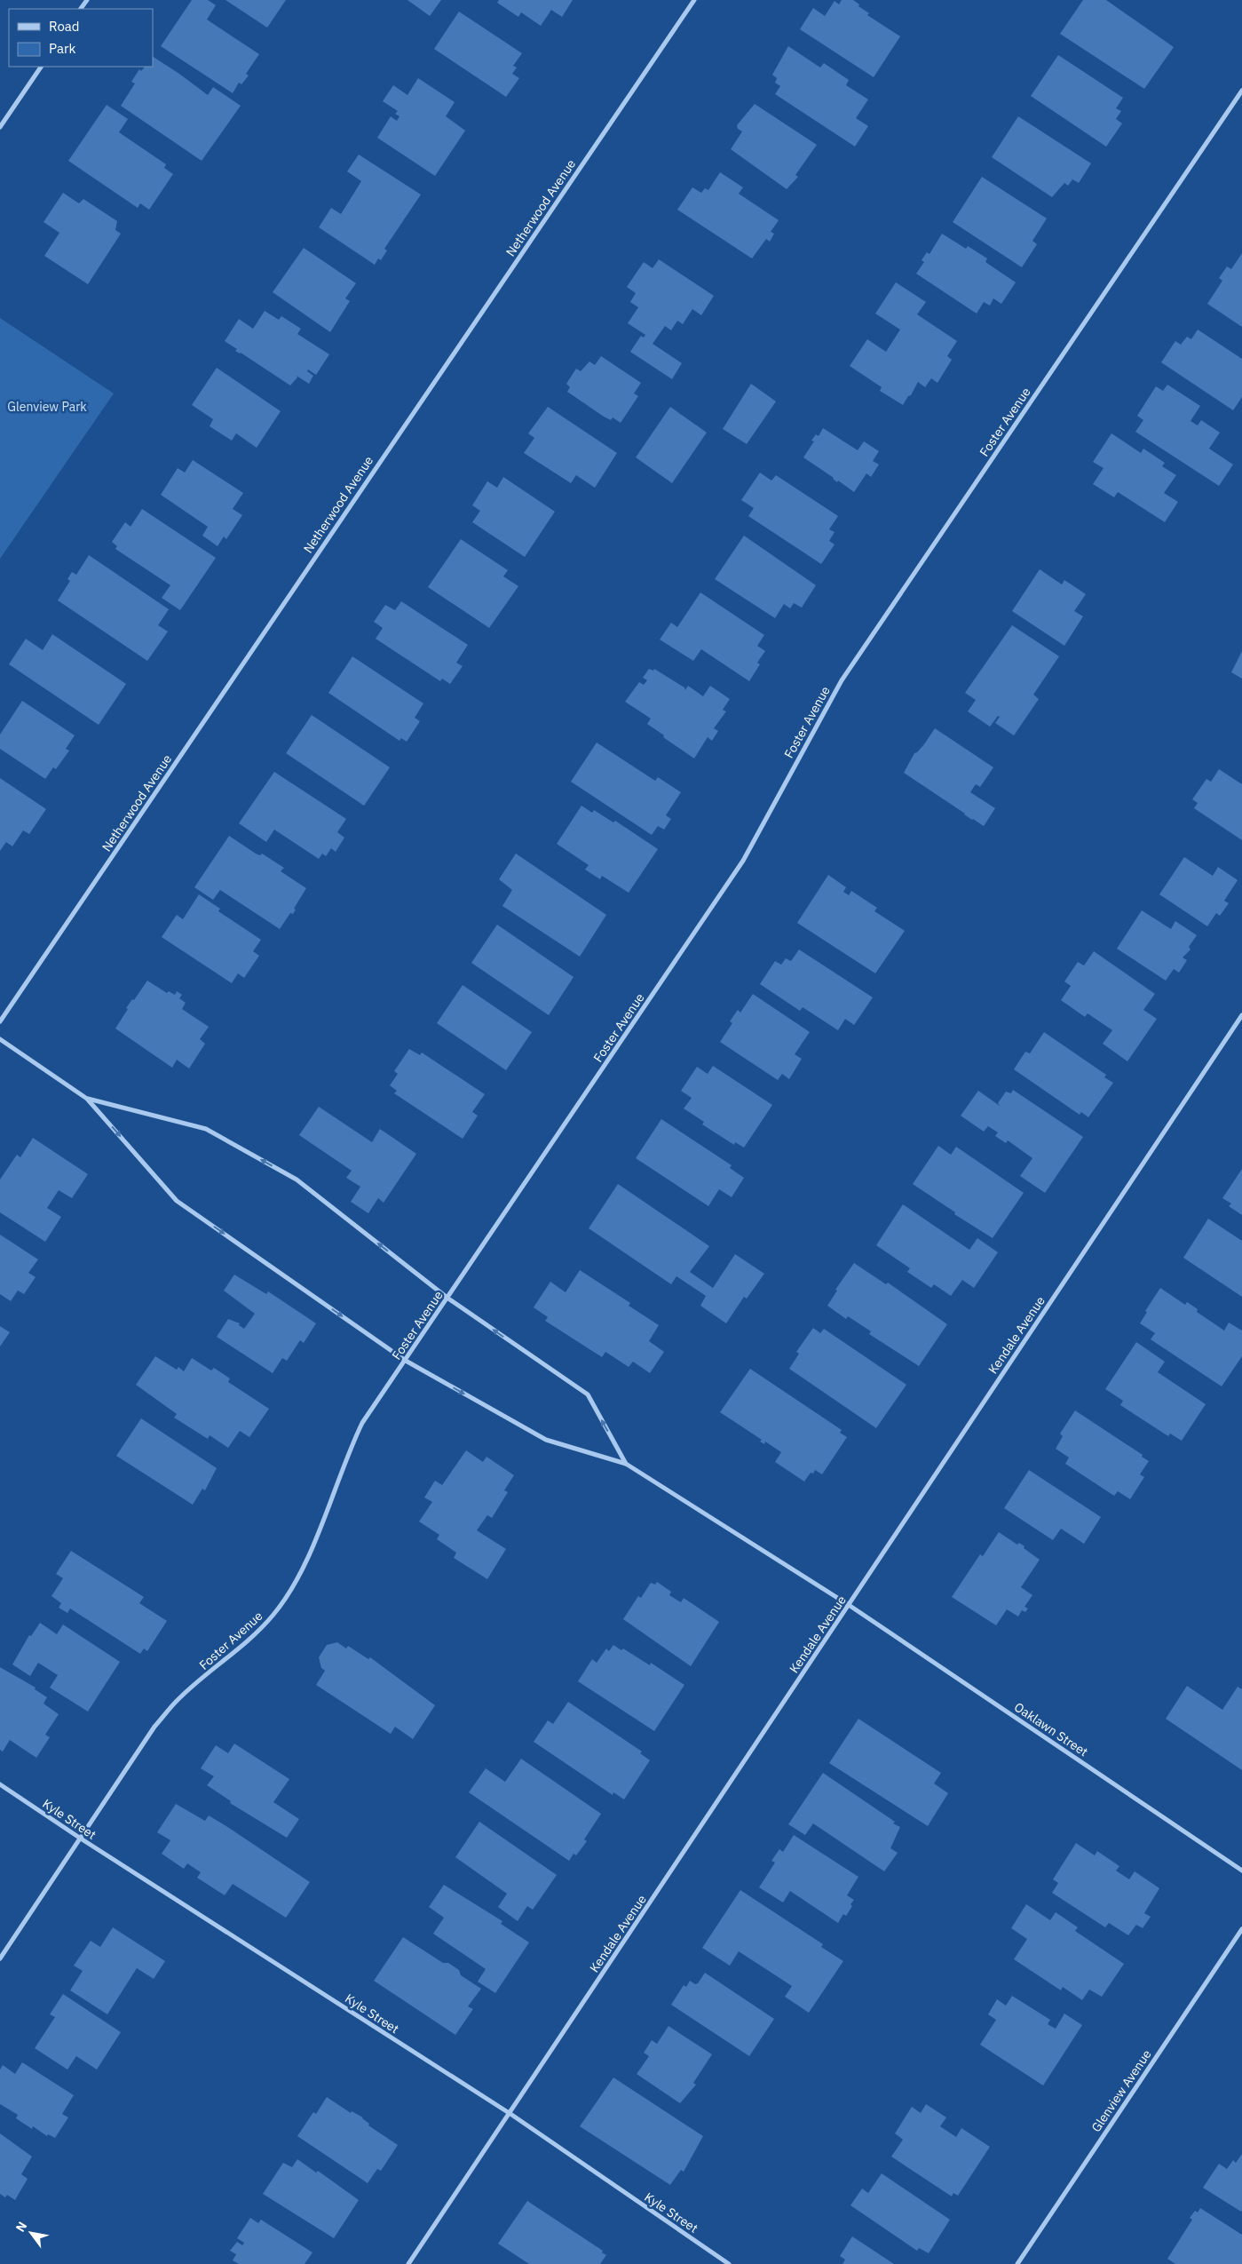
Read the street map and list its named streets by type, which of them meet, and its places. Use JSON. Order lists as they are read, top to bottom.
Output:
{
  "streets": {
    "street": [
      "Netherwood Avenue",
      "Foster Avenue",
      "Kendale Avenue",
      "Oaklawn Street",
      "Kyle Street",
      "Glenview Avenue"
    ]
  },
  "crossings": [
    ["Foster Avenue", "Kyle Street"],
    ["Kendale Avenue", "Oaklawn Street"],
    ["Kendale Avenue", "Kyle Street"]
  ],
  "parks": ["Glenview Park"],
  "legend": ["Road", "Park"],
  "north": "top left"
}
